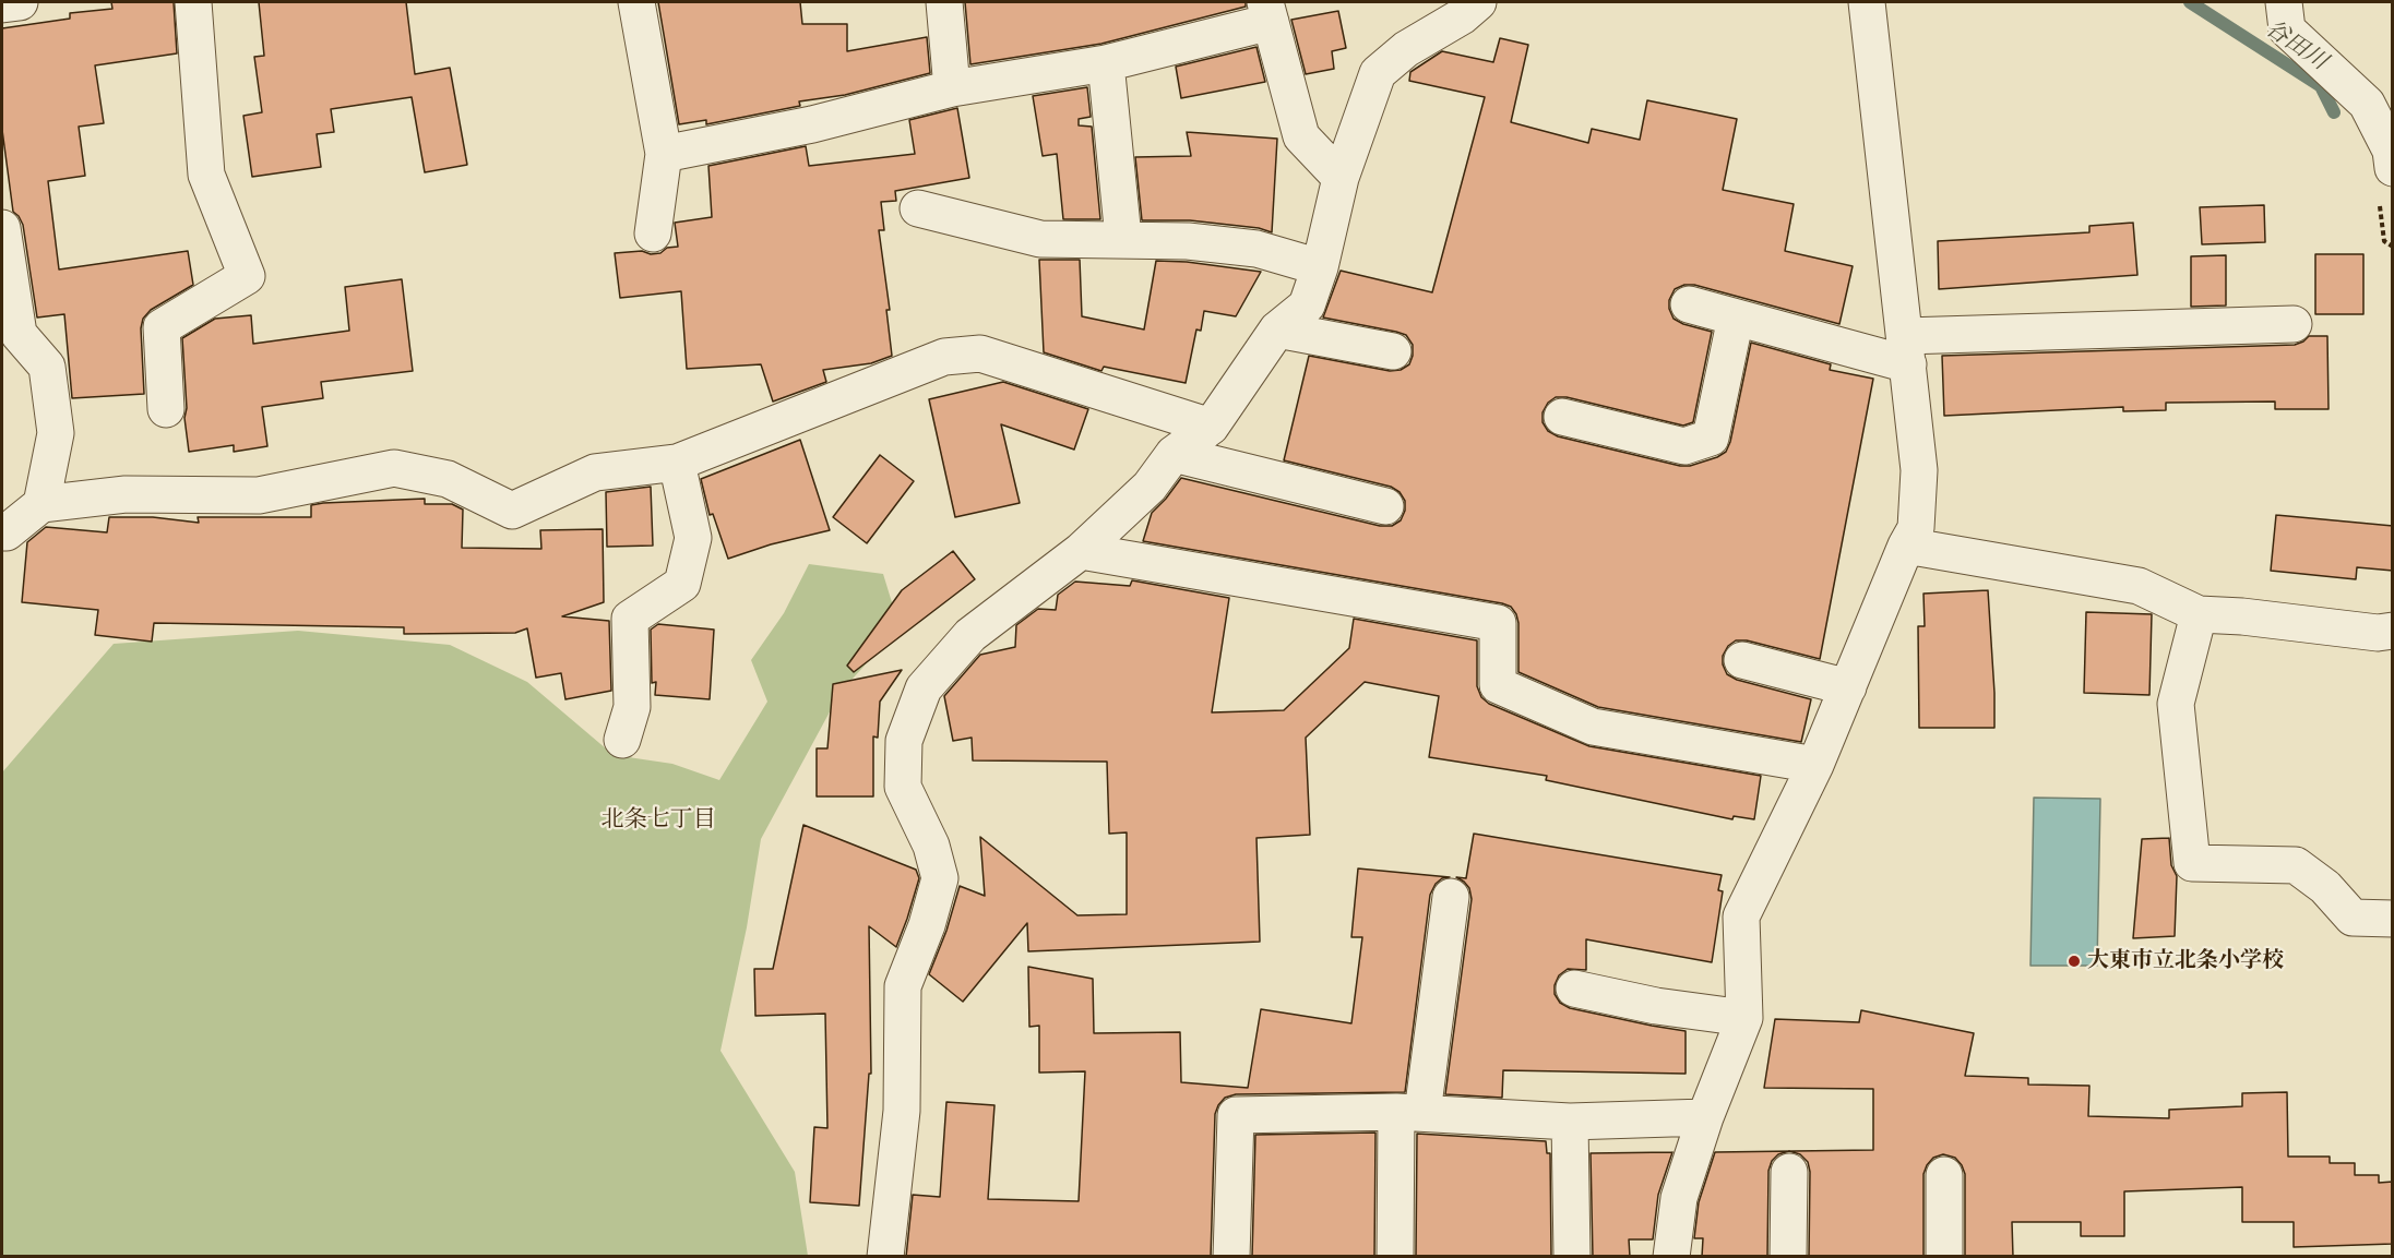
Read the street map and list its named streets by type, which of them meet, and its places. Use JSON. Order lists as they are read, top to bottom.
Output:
{
  "districts": ["北条七丁目"],
  "water": ["谷田川"],
  "places": ["大東市立北条小学校"]
}
